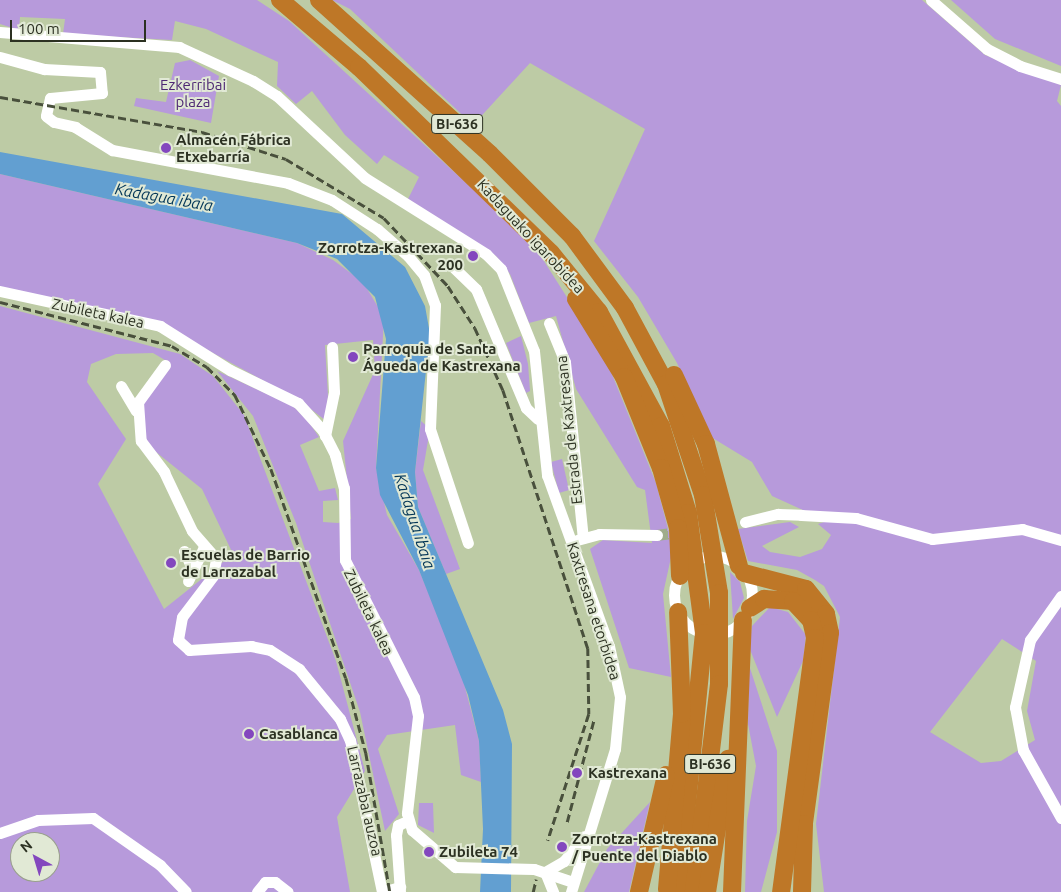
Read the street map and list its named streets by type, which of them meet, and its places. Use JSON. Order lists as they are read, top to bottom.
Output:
{
  "streets": {
    "highway": ["BI-636", "Kadaguako igarobidea"],
    "street": [
      "Zubileta kalea",
      "Estrada de Kaxtresana",
      "Kaxtresana etorbidea",
      "Larrazabal auzoa"
    ]
  },
  "crossings": [
    ["Estrada de Kaxtresana", "Kaxtresana etorbidea"]
  ],
  "water": ["Kadagua ibaia"],
  "parks": ["Ezkerribai plaza"],
  "places": [
    "Almacén Fábrica Etxebarría",
    "Zorrotza-Kastrexana 200",
    "Parroquia de Santa Águeda de Kastrexana",
    "Escuelas de Barrio de Larrazabal",
    "Casablanca",
    "Kastrexana",
    "Zorrotza-Kastrexana / Puente del Diablo",
    "Zubileta 74"
  ],
  "scale_bar": "100 m",
  "north": "top left"
}
